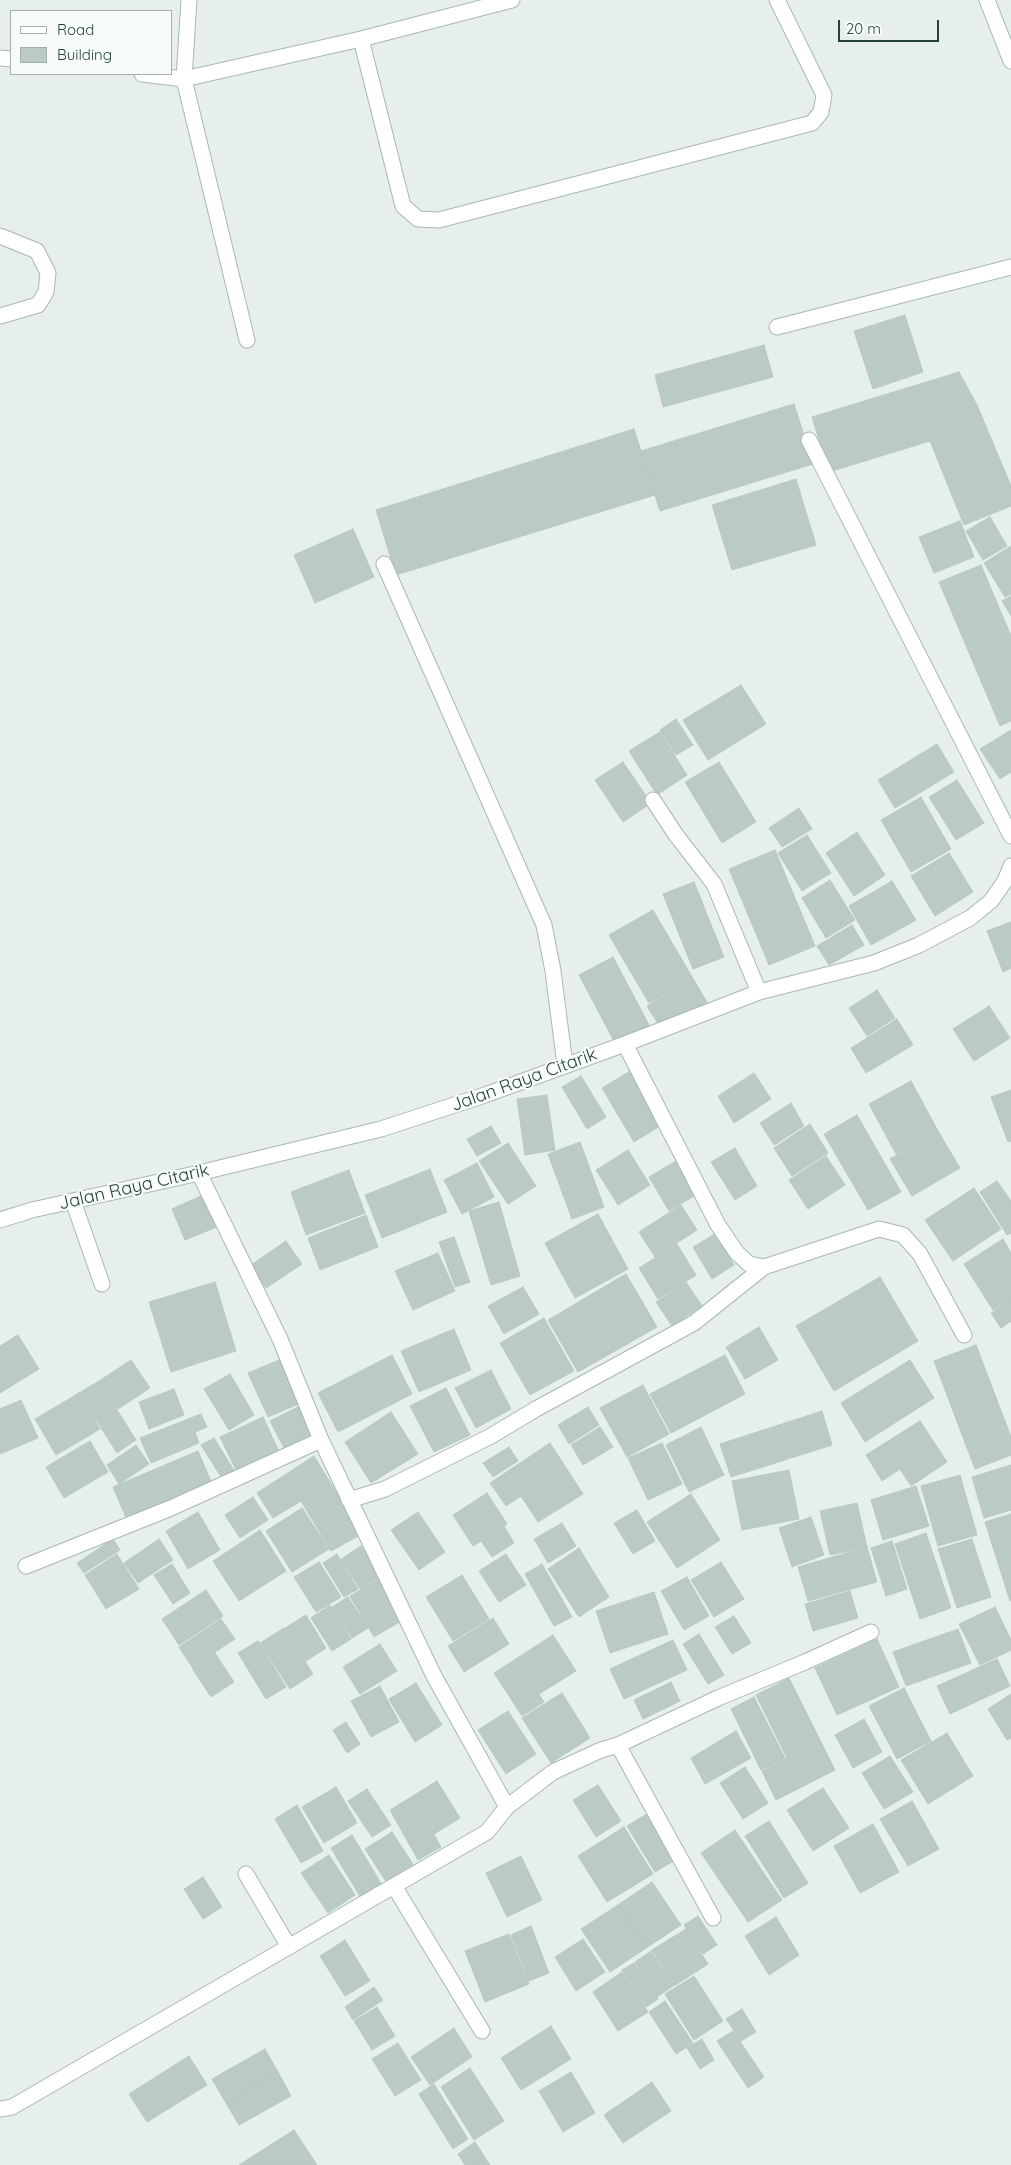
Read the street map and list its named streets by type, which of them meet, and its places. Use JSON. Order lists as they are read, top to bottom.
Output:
{
  "streets": {
    "street": ["Jalan Raya Citarik"]
  },
  "legend": ["Road", "Building"],
  "scale_bar": "20 m"
}
